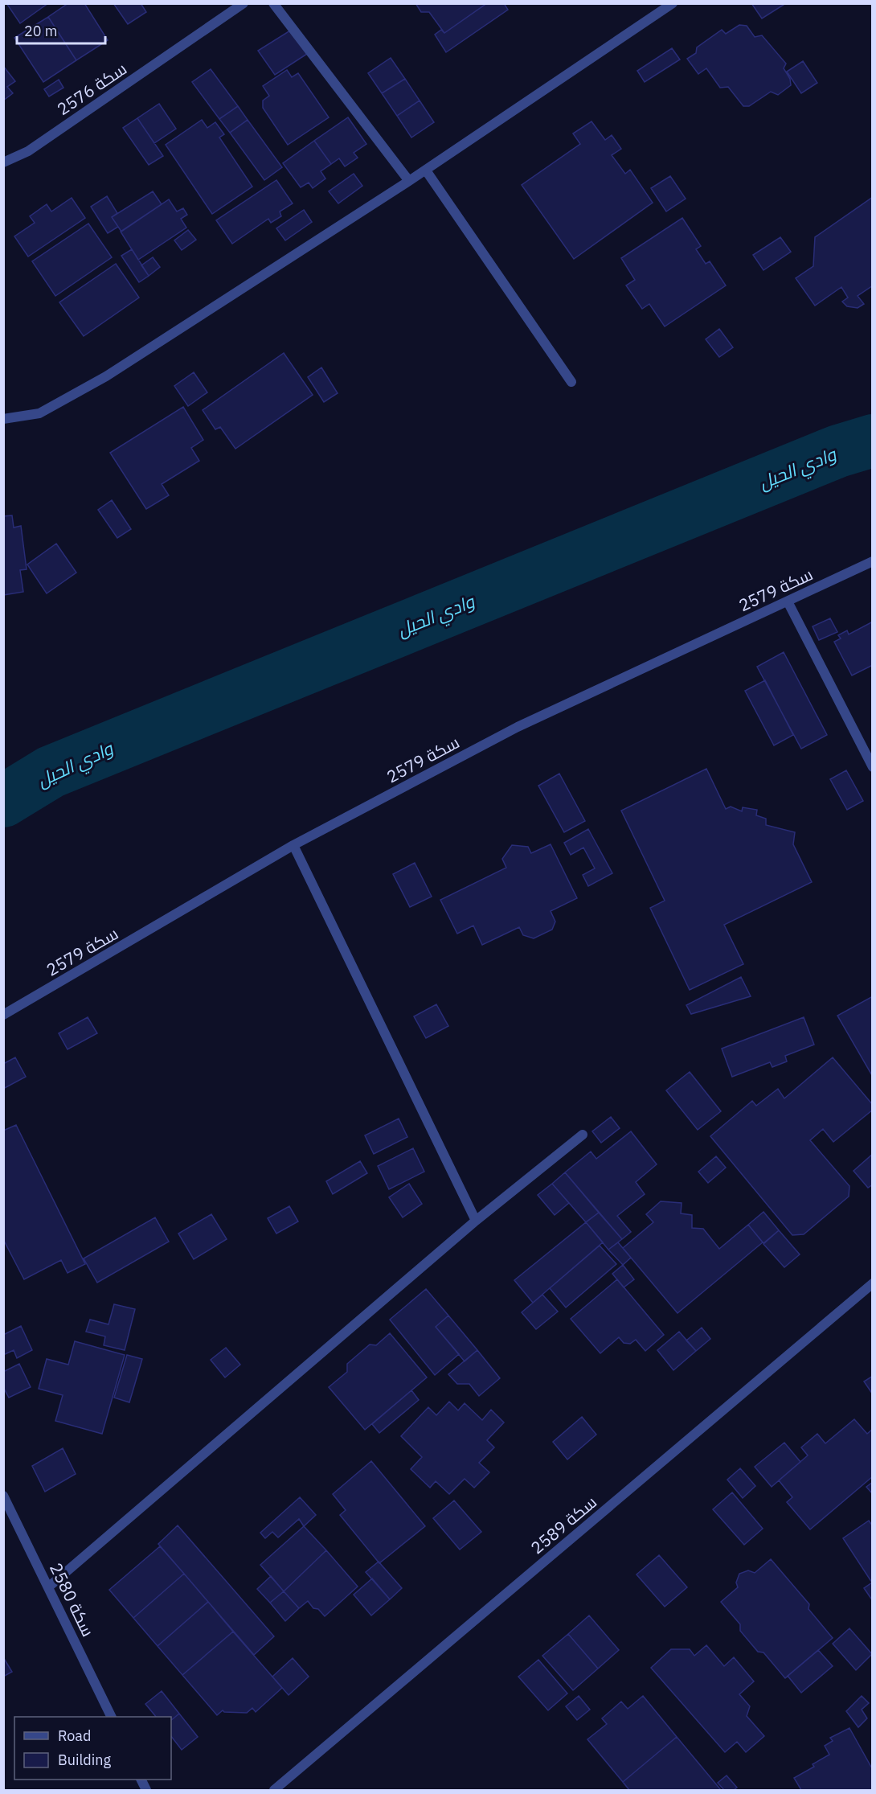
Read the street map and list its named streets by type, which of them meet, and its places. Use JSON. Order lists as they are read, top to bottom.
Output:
{
  "streets": {
    "street": [
      "سكة 2576",
      "سكة 2579",
      "سكة 2589",
      "سكة 2580"
    ]
  },
  "water": ["وادي الحيل"],
  "legend": ["Road", "Building"],
  "scale_bar": "20 m"
}
